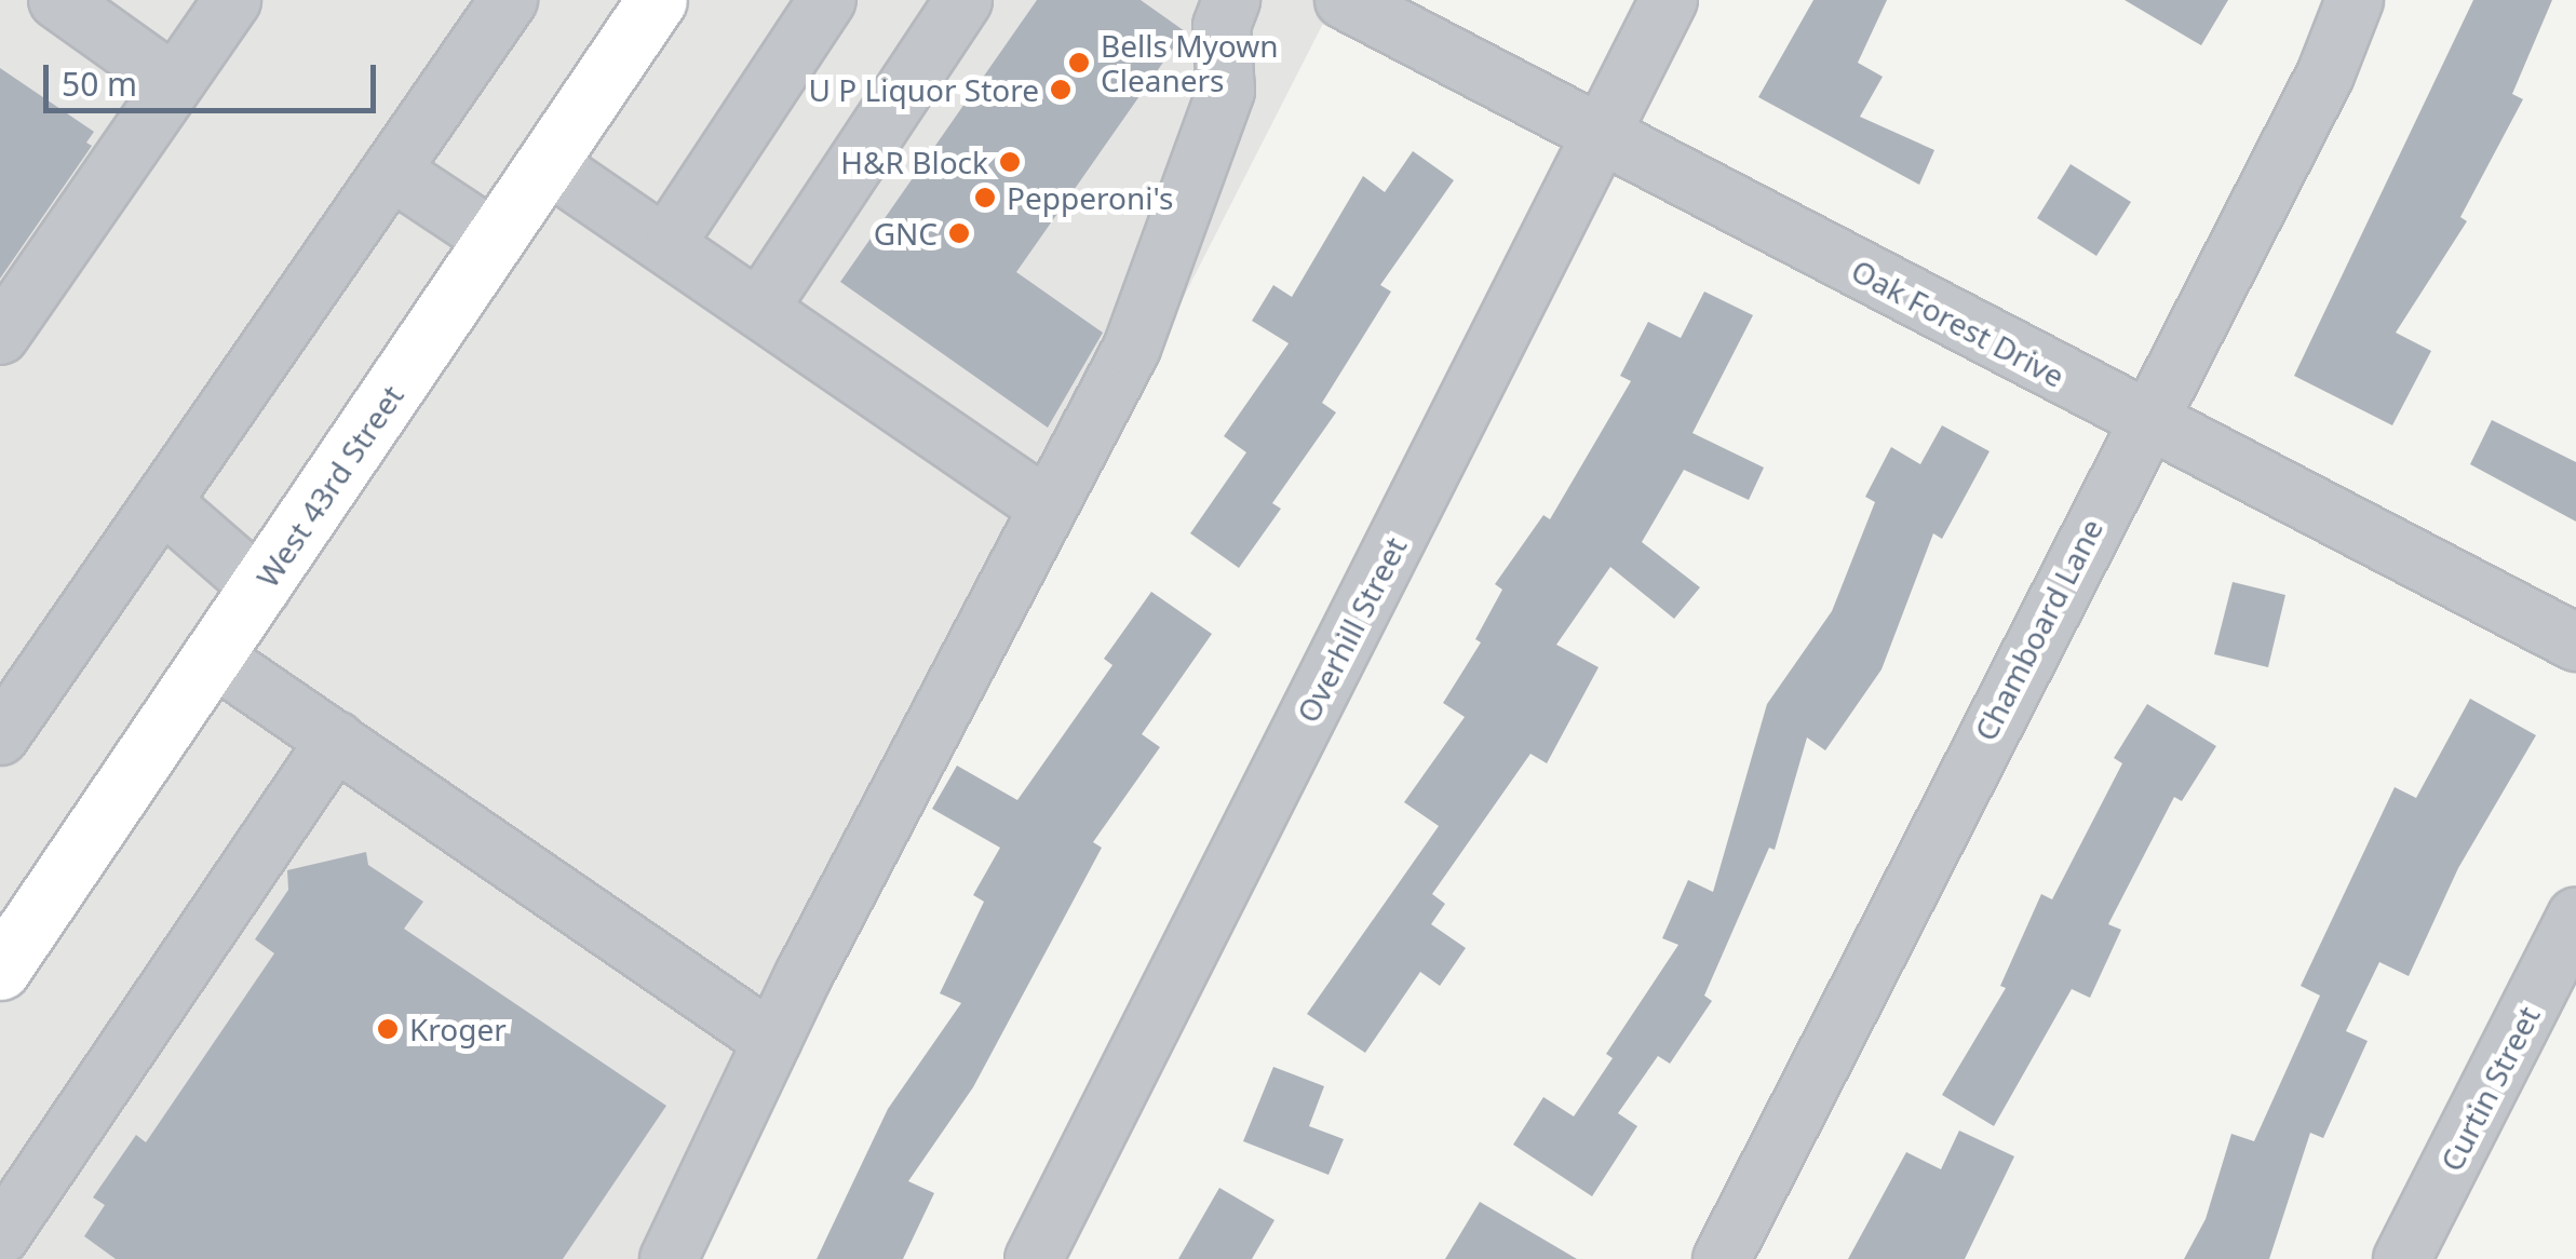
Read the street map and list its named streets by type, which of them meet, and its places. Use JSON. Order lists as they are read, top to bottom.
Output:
{
  "streets": {
    "main road": ["West 43rd Street"],
    "street": [
      "Oak Forest Drive",
      "Overhill Street",
      "Chamboard Lane",
      "Curtin Street"
    ]
  },
  "crossings": [
    ["Oak Forest Drive", "Overhill Street"],
    ["Oak Forest Drive", "Chamboard Lane"]
  ],
  "places": [
    "Bells Myown Cleaners",
    "U P Liquor Store",
    "H&R Block",
    "Pepperoni's",
    "GNC",
    "Kroger"
  ],
  "scale_bar": "50 m"
}
